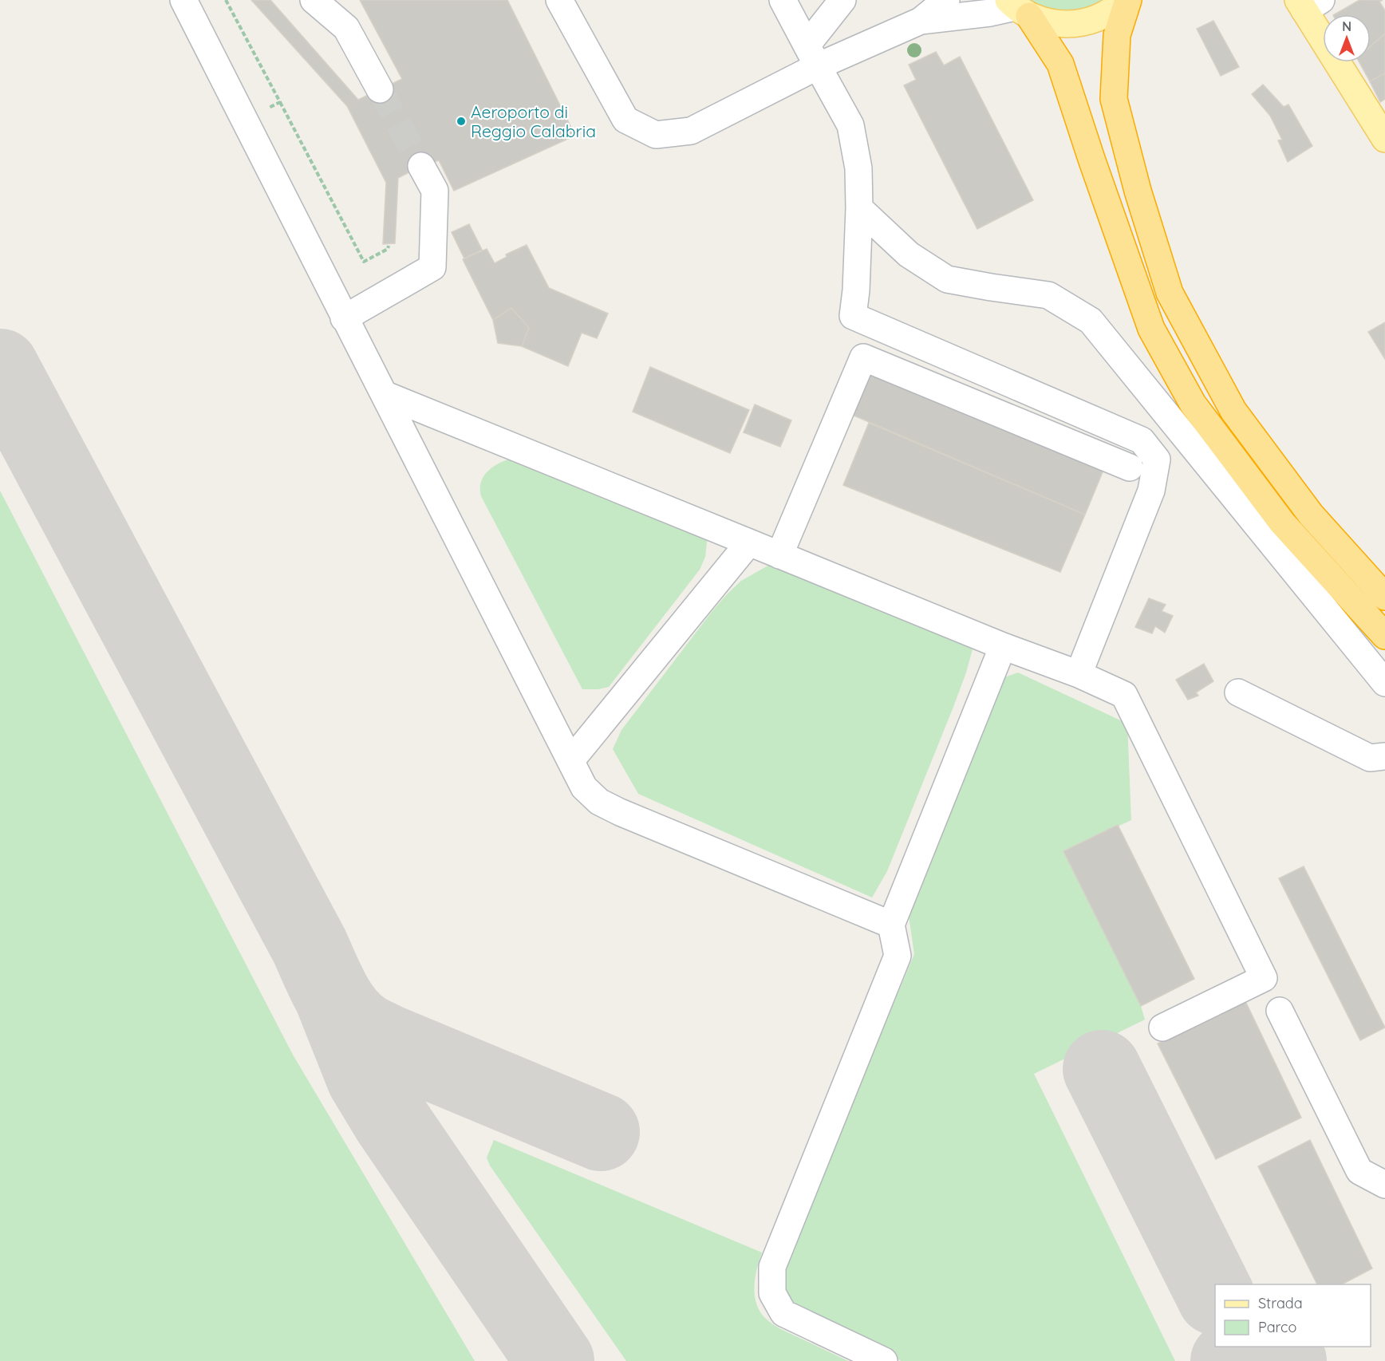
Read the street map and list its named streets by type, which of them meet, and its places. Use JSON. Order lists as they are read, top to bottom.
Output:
{
  "places": ["Aeroporto di Reggio Calabria"],
  "legend": ["Strada", "Parco"],
  "north": "top"
}
